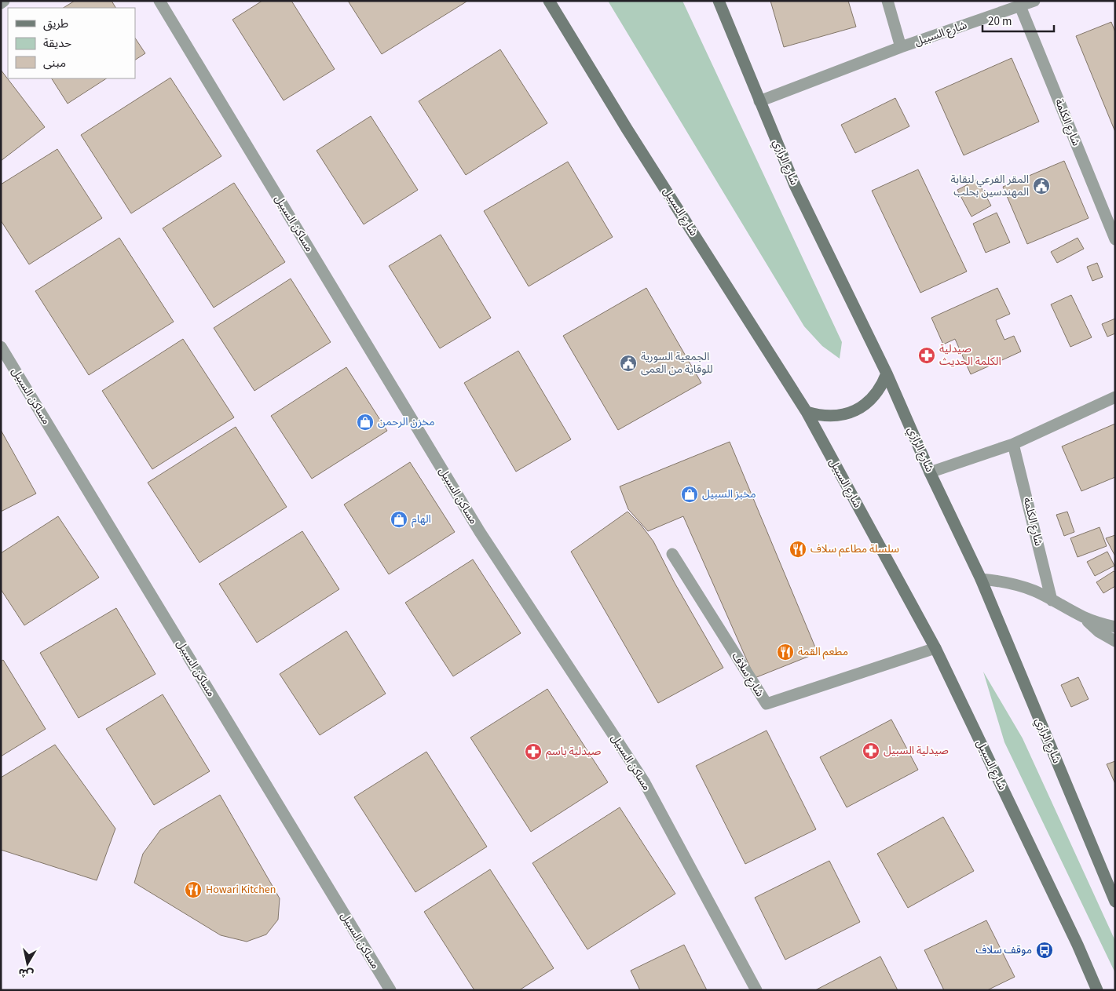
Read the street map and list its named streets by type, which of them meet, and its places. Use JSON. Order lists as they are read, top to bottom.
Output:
{
  "streets": {
    "main road": ["شارع السبيل", "شارع الرازي"],
    "street": ["شارع الكلمة", "مساكن السبيل", "شارع سلاف"]
  },
  "crossings": [
    ["شارع السبيل", "شارع الكلمة"],
    ["شارع السبيل", "شارع الرازي"],
    ["شارع السبيل", "شارع سلاف"]
  ],
  "places": {
    "public building": ["المقر الفرعي لنقابة المهندسين بحلب", "الجمعية السورية للوقاية من العمى"],
    "pharmacy": ["صيدلية الكلمة الحديث", "صيدلية السبيل", "صيدلية باسم"],
    "shop": ["مخزن الرحمن", "مخبز السبيل", "الهام"],
    "restaurant": ["سلسلة مطاعم سلاف", "مطعم القمة", "Howari Kitchen"],
    "bus stop": ["موقف سلاف"]
  },
  "legend": ["طريق", "حديقة", "مبنى"],
  "scale_bar": "20 m",
  "north": "bottom"
}
